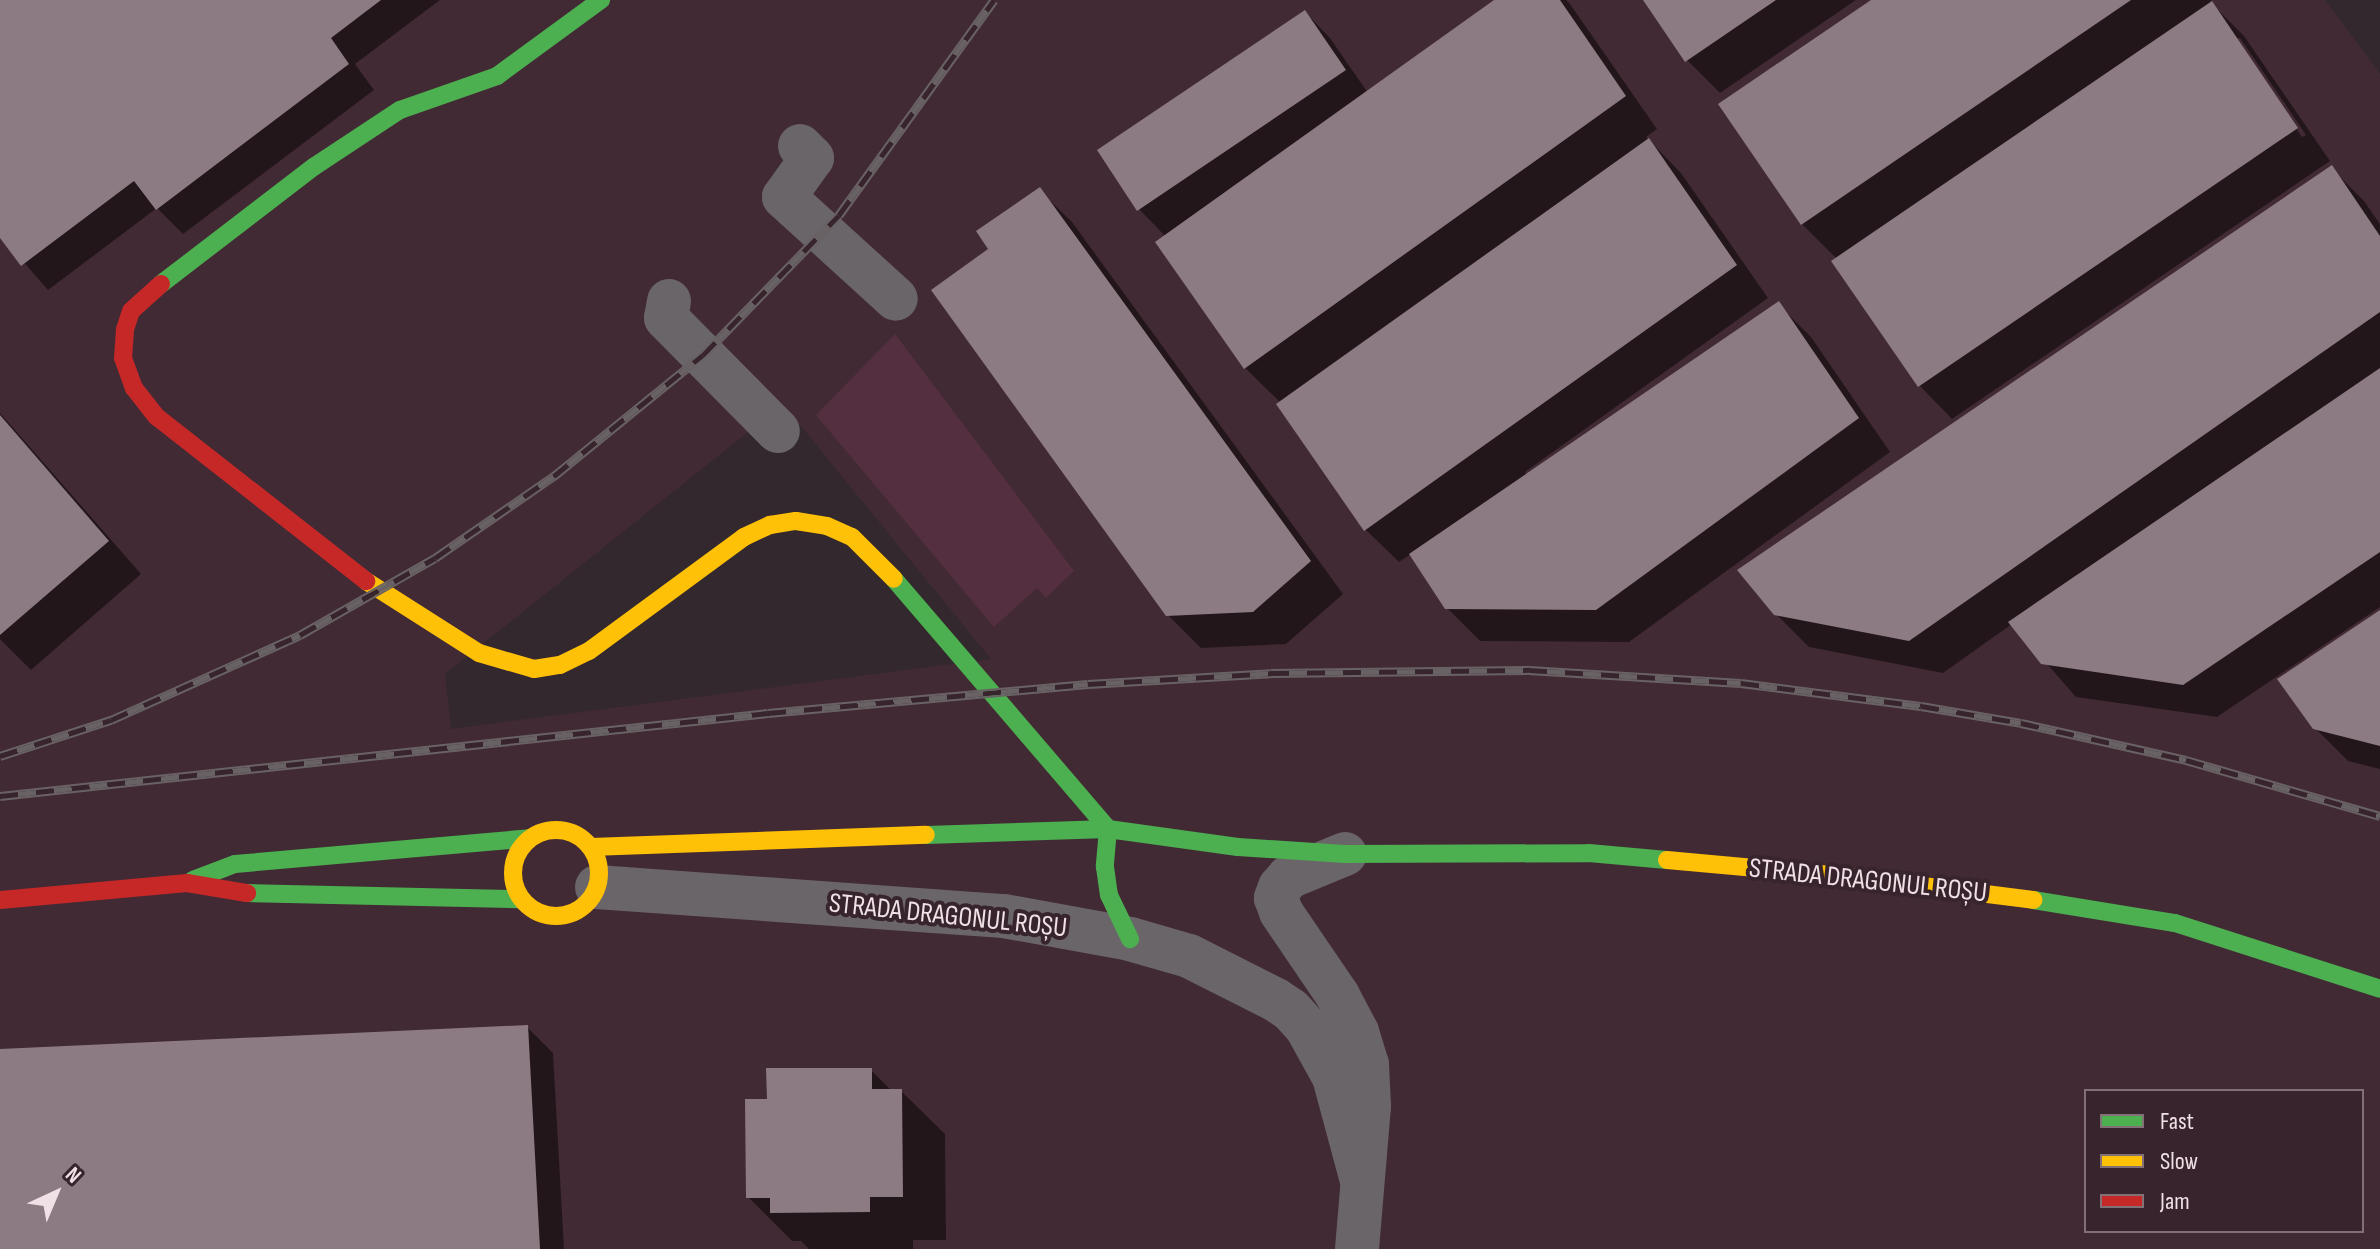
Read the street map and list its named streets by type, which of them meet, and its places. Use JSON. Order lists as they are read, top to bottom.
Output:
{
  "streets": {
    "street": ["STRADA DRAGONUL ROȘU"]
  },
  "legend": ["Fast", "Slow", "Jam"],
  "north": "top right"
}
